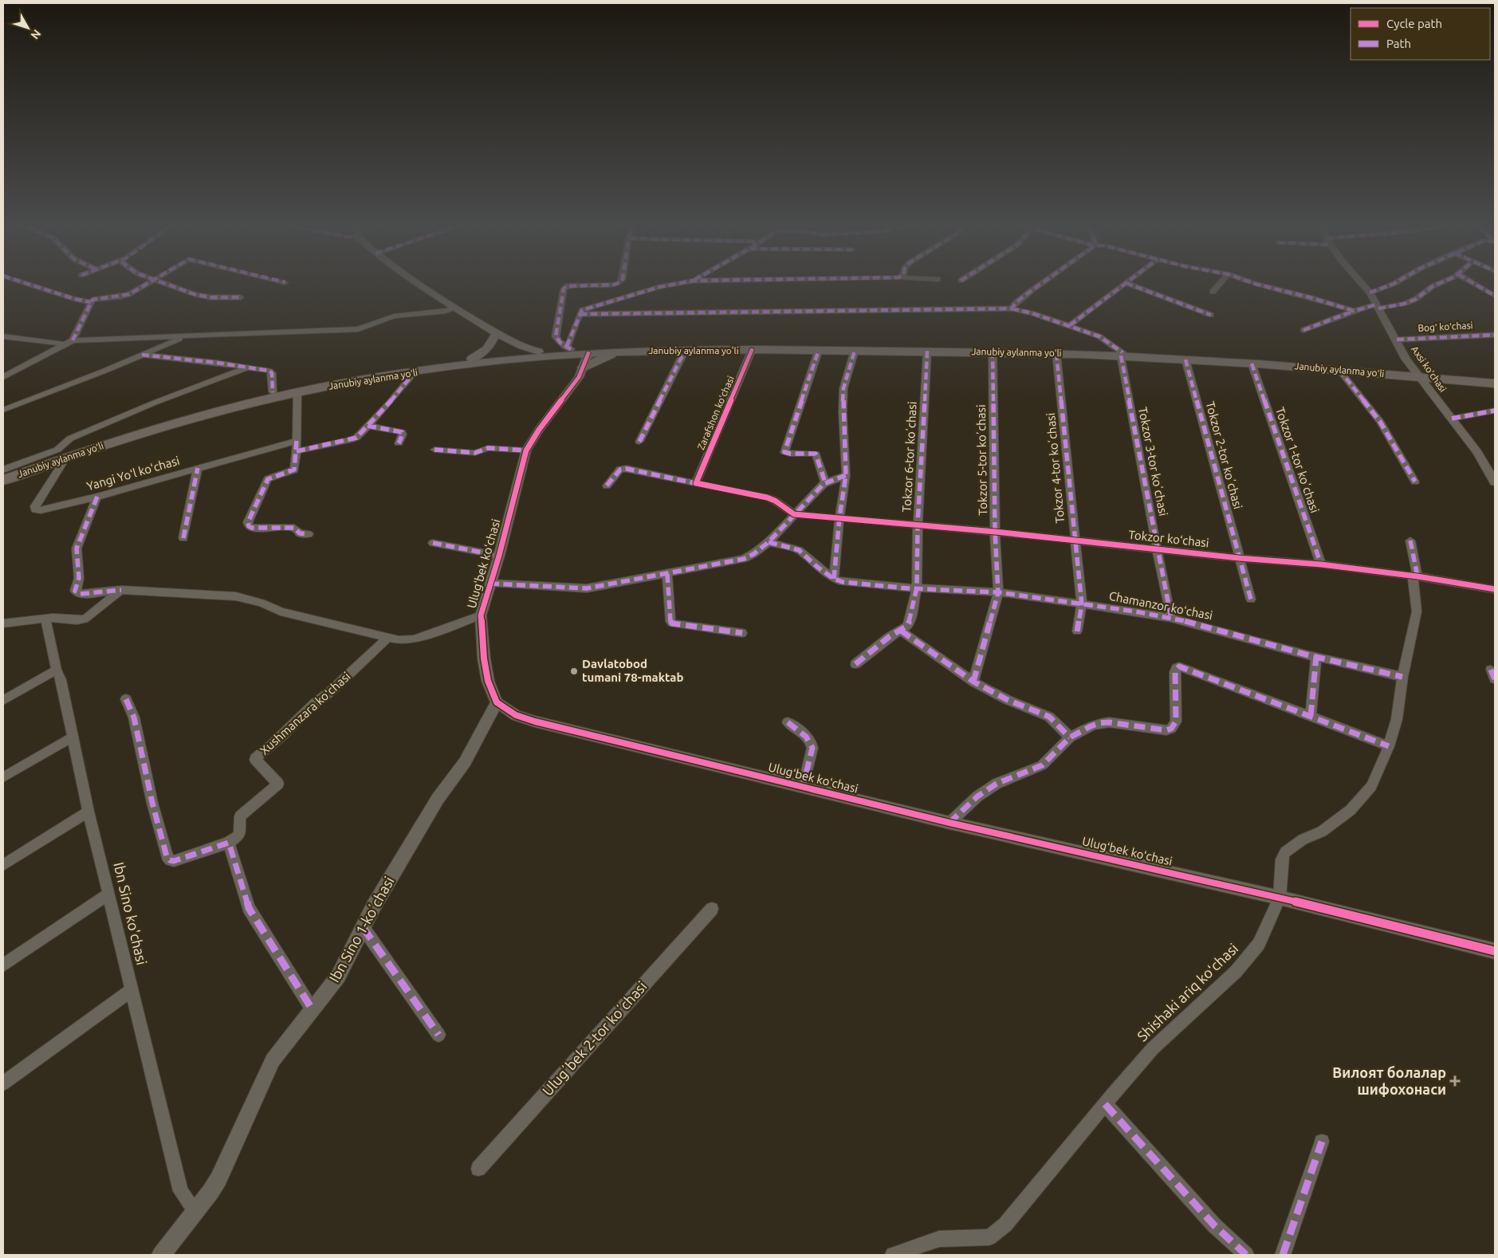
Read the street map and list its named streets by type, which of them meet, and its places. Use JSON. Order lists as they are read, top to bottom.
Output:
{
  "streets": {
    "highway": ["Janubiy aylanma yoʻli"],
    "street": [
      "Bogʻ koʻchasi",
      "Axsi koʻchasi",
      "Zarafshon koʻchasi",
      "Tokzor 2-tor koʼchasi",
      "Tokzor 6-tor koʼchasi",
      "Tokzor 5-tor koʼchasi",
      "Tokzor 1-tor koʼchasi",
      "Tokzor 3-tor koʼchasi",
      "Tokzor 4-tor koʼchasi",
      "Yangi Yoʻl koʻchasi",
      "Tokzor koʻchasi",
      "Ulugʻbek koʻchasi",
      "Chamanzor koʻchasi",
      "Xushmanzara koʻchasi",
      "Ibn Sino ko'chasi",
      "Ibn Sino 1-koʼchasi",
      "Shishaki ariq koʻchasi",
      "Ulugʼbek 2-tor koʼchasi"
    ]
  },
  "crossings": [
    ["Bogʻ koʻchasi", "Axsi koʻchasi"],
    ["Janubiy aylanma yoʻli", "Axsi koʻchasi"],
    ["Janubiy aylanma yoʻli", "Zarafshon koʻchasi"],
    ["Janubiy aylanma yoʻli", "Tokzor 2-tor koʼchasi"],
    ["Janubiy aylanma yoʻli", "Tokzor 6-tor koʼchasi"],
    ["Janubiy aylanma yoʻli", "Tokzor 5-tor koʼchasi"],
    ["Janubiy aylanma yoʻli", "Tokzor 1-tor koʼchasi"],
    ["Janubiy aylanma yoʻli", "Tokzor 3-tor koʼchasi"],
    ["Janubiy aylanma yoʻli", "Tokzor 4-tor koʼchasi"],
    ["Janubiy aylanma yoʻli", "Yangi Yoʻl koʻchasi"],
    ["Janubiy aylanma yoʻli", "Ulugʻbek koʻchasi"],
    ["Tokzor 2-tor koʼchasi", "Tokzor koʻchasi"],
    ["Tokzor 6-tor koʼchasi", "Tokzor koʻchasi"],
    ["Tokzor 6-tor koʼchasi", "Chamanzor koʻchasi"],
    ["Tokzor 5-tor koʼchasi", "Tokzor koʻchasi"],
    ["Tokzor 5-tor koʼchasi", "Chamanzor koʻchasi"],
    ["Tokzor 1-tor koʼchasi", "Tokzor koʻchasi"],
    ["Tokzor 3-tor koʼchasi", "Tokzor koʻchasi"],
    ["Tokzor 3-tor koʼchasi", "Chamanzor koʻchasi"],
    ["Tokzor 4-tor koʼchasi", "Tokzor koʻchasi"],
    ["Tokzor 4-tor koʼchasi", "Chamanzor koʻchasi"],
    ["Tokzor koʻchasi", "Shishaki ariq koʻchasi"],
    ["Ulugʻbek koʻchasi", "Ibn Sino 1-koʼchasi"],
    ["Ulugʻbek koʻchasi", "Shishaki ariq koʻchasi"],
    ["Chamanzor koʻchasi", "Shishaki ariq koʻchasi"],
    ["Ibn Sino ko'chasi", "Ibn Sino 1-koʼchasi"]
  ],
  "places": {
    "other": ["Davlatobod tumani 78-maktab"],
    "health": ["Вилоят болалар шифохонаси"]
  },
  "legend": ["Cycle path", "Path"],
  "north": "bottom right"
}
